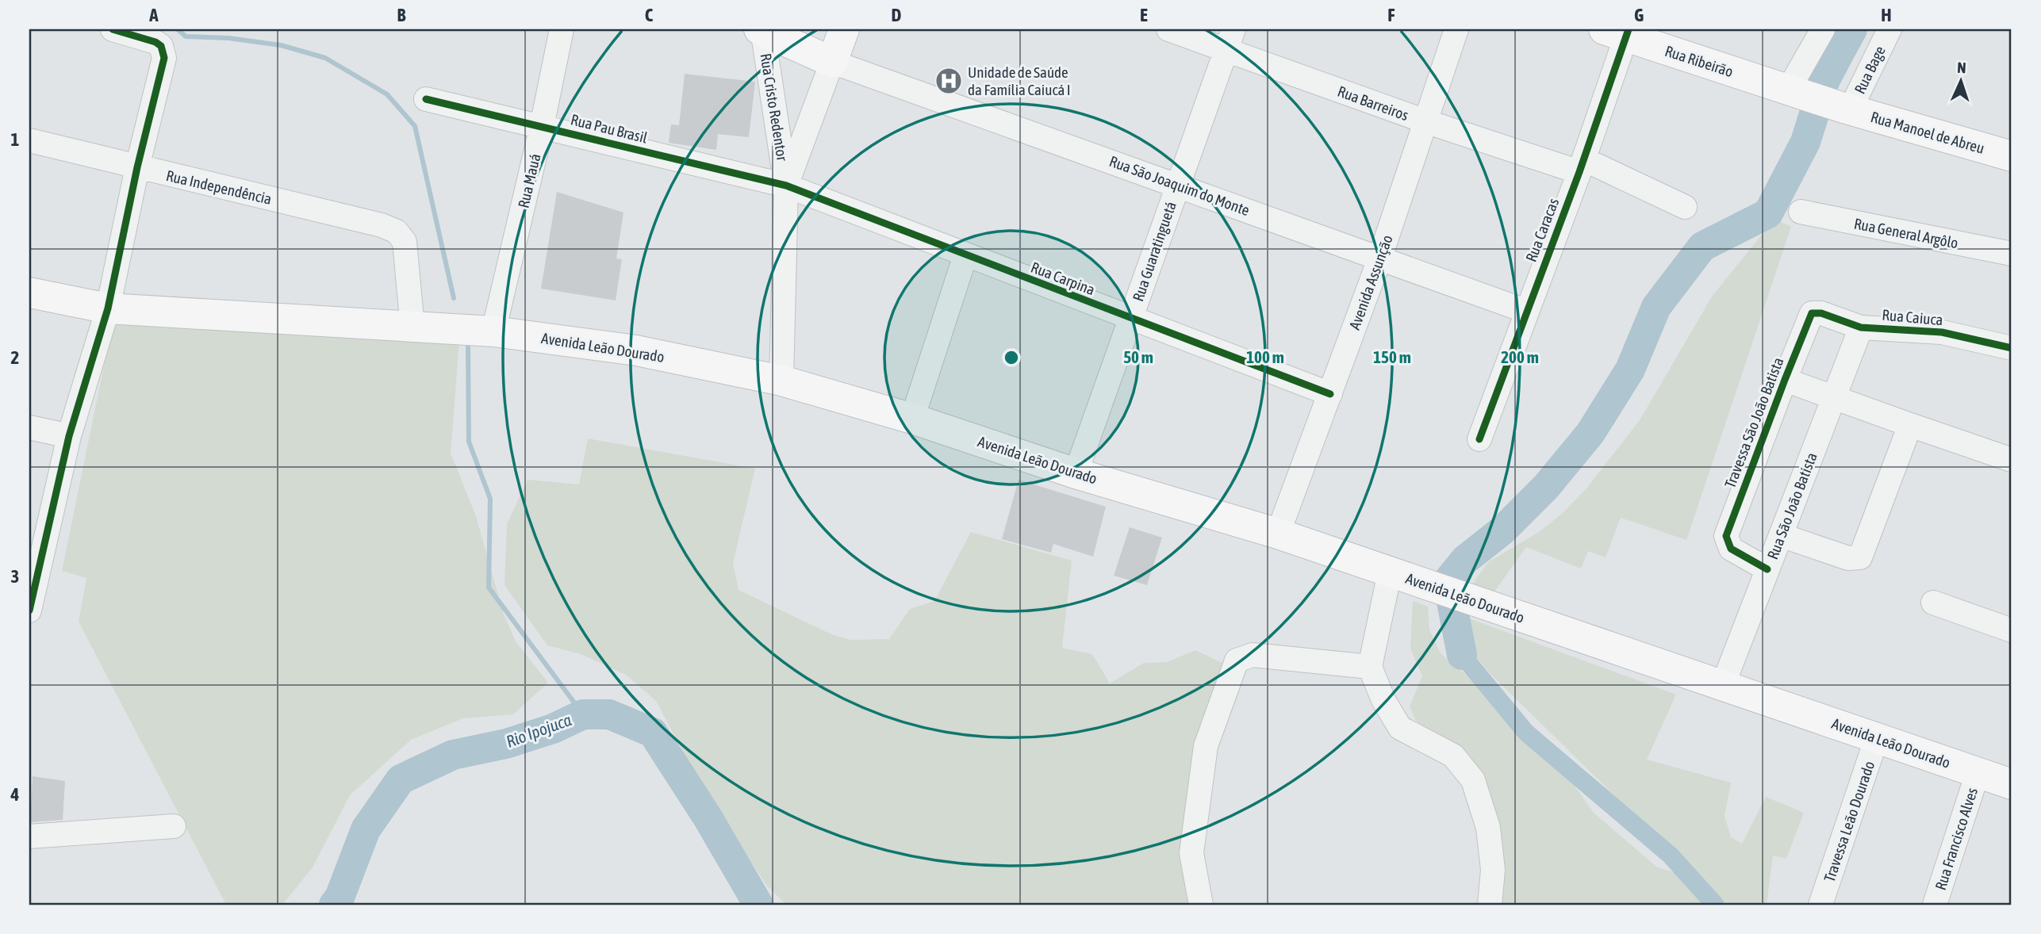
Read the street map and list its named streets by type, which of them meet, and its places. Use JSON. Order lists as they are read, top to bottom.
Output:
{
  "streets": {
    "main road": ["Rua Ribeirão", "Rua Manoel de Abreu", "Avenida Leão Dourado"],
    "street": [
      "Rua Bage",
      "Rua Barreiros",
      "Rua Cristo Redentor",
      "Rua Pau Brasil",
      "Rua Mauá",
      "Rua São Joaquim do Monte",
      "Rua Independência",
      "Rua Caracas",
      "Rua General Argôlo",
      "Rua Guaratinguetá",
      "Rua Carpina",
      "Avenida Assunção",
      "Rua Caiuca",
      "Travessa São João Batista",
      "Rua São João Batista",
      "Travessa Leão Dourado",
      "Rua Francisco Alves"
    ]
  },
  "crossings": [
    ["Rua Ribeirão", "Rua Bage"],
    ["Rua Ribeirão", "Rua Manoel de Abreu"],
    ["Rua Ribeirão", "Rua Caracas"],
    ["Rua Bage", "Rua Manoel de Abreu"],
    ["Rua Barreiros", "Rua Caracas"],
    ["Rua Barreiros", "Rua Guaratinguetá"],
    ["Rua Barreiros", "Avenida Assunção"],
    ["Rua Cristo Redentor", "Rua Pau Brasil"],
    ["Rua Cristo Redentor", "Rua Carpina"],
    ["Rua Pau Brasil", "Rua Mauá"],
    ["Rua Pau Brasil", "Rua Carpina"],
    ["Rua Mauá", "Avenida Leão Dourado"],
    ["Rua São Joaquim do Monte", "Rua Caracas"],
    ["Rua São Joaquim do Monte", "Rua Guaratinguetá"],
    ["Rua São Joaquim do Monte", "Avenida Assunção"],
    ["Rua Independência", "Avenida Leão Dourado"],
    ["Rua Guaratinguetá", "Rua Carpina"],
    ["Rua Guaratinguetá", "Avenida Leão Dourado"],
    ["Rua Carpina", "Avenida Assunção"],
    ["Avenida Assunção", "Avenida Leão Dourado"],
    ["Rua Caiuca", "Travessa São João Batista"],
    ["Rua Caiuca", "Rua São João Batista"],
    ["Avenida Leão Dourado", "Rua São João Batista"],
    ["Avenida Leão Dourado", "Travessa Leão Dourado"],
    ["Avenida Leão Dourado", "Rua Francisco Alves"],
    ["Travessa São João Batista", "Rua São João Batista"]
  ],
  "water": ["Rio Ipojuca"],
  "places": {
    "hospital": ["Unidade de Saúde da Família Caiucá I"]
  },
  "north": "top",
  "grid": {
    "columns": [
      "A",
      "B",
      "C",
      "D",
      "E",
      "F",
      "G",
      "H"
    ],
    "rows": [
      "1",
      "2",
      "3",
      "4"
    ]
  },
  "rings": [
    "50 m",
    "100 m",
    "150 m",
    "200 m"
  ]
}
